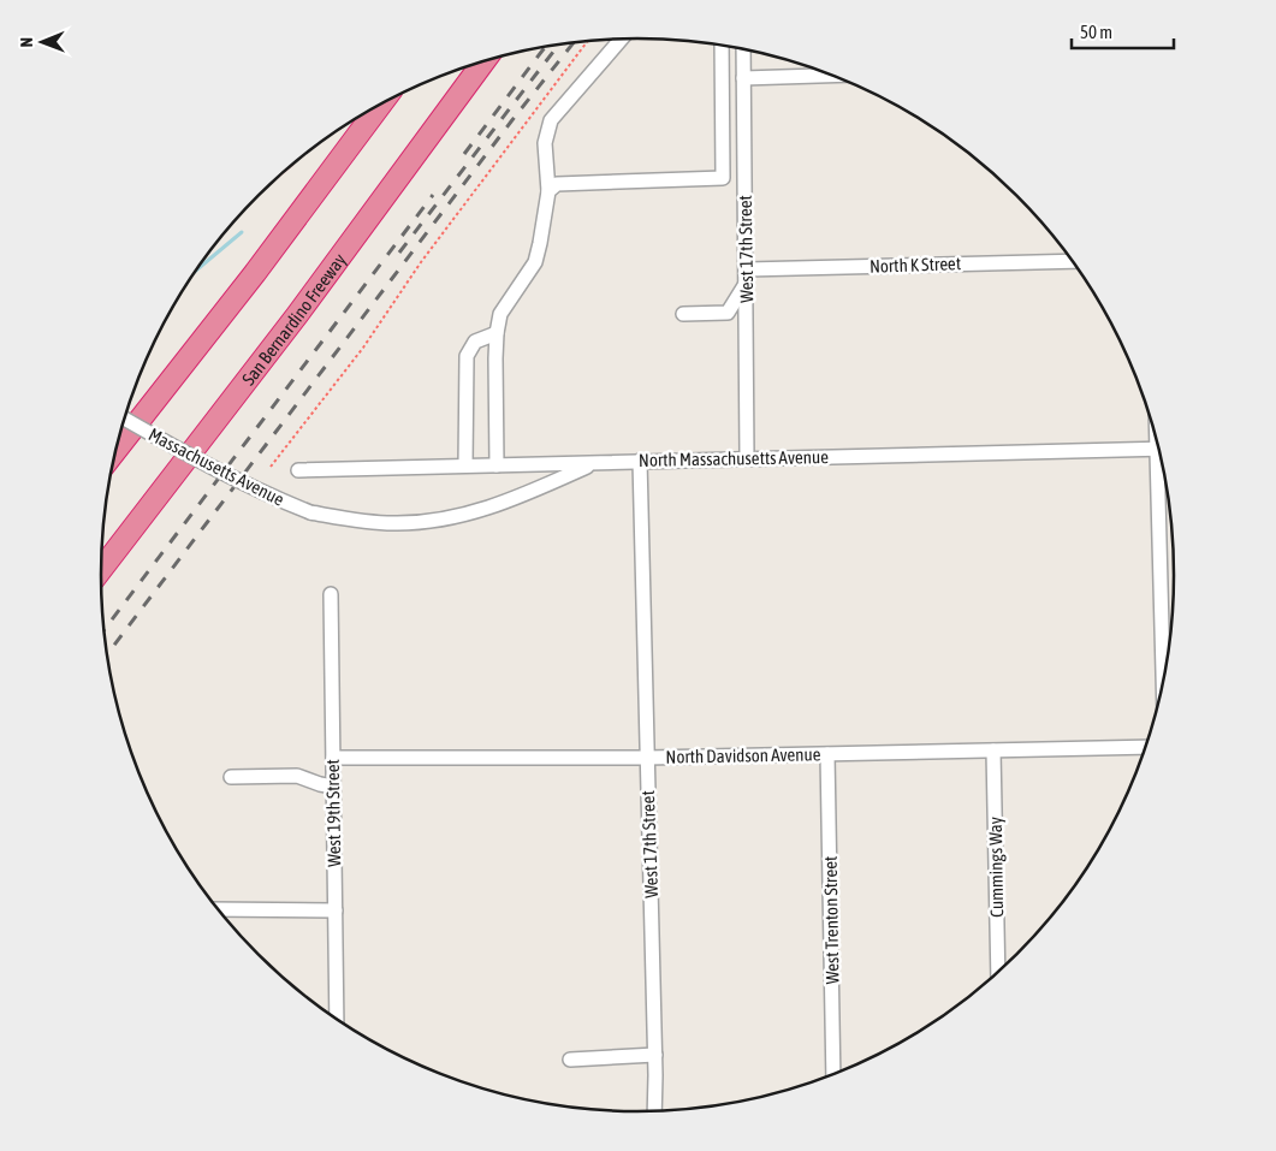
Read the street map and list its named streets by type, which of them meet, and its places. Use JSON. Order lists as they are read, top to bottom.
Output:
{
  "streets": {
    "highway": ["San Bernardino Freeway"],
    "street": [
      "West 17th Street",
      "North K Street",
      "North Massachusetts Avenue",
      "Massachusetts Avenue",
      "North Davidson Avenue",
      "West 19th Street",
      "Cummings Way",
      "West Trenton Street"
    ]
  },
  "crossings": [
    ["West 17th Street", "North K Street"],
    ["West 17th Street", "North Massachusetts Avenue"],
    ["West 17th Street", "North Davidson Avenue"],
    ["North Massachusetts Avenue", "Massachusetts Avenue"],
    ["North Davidson Avenue", "West 19th Street"],
    ["North Davidson Avenue", "Cummings Way"],
    ["North Davidson Avenue", "West Trenton Street"]
  ],
  "scale_bar": "50 m",
  "north": "left"
}
